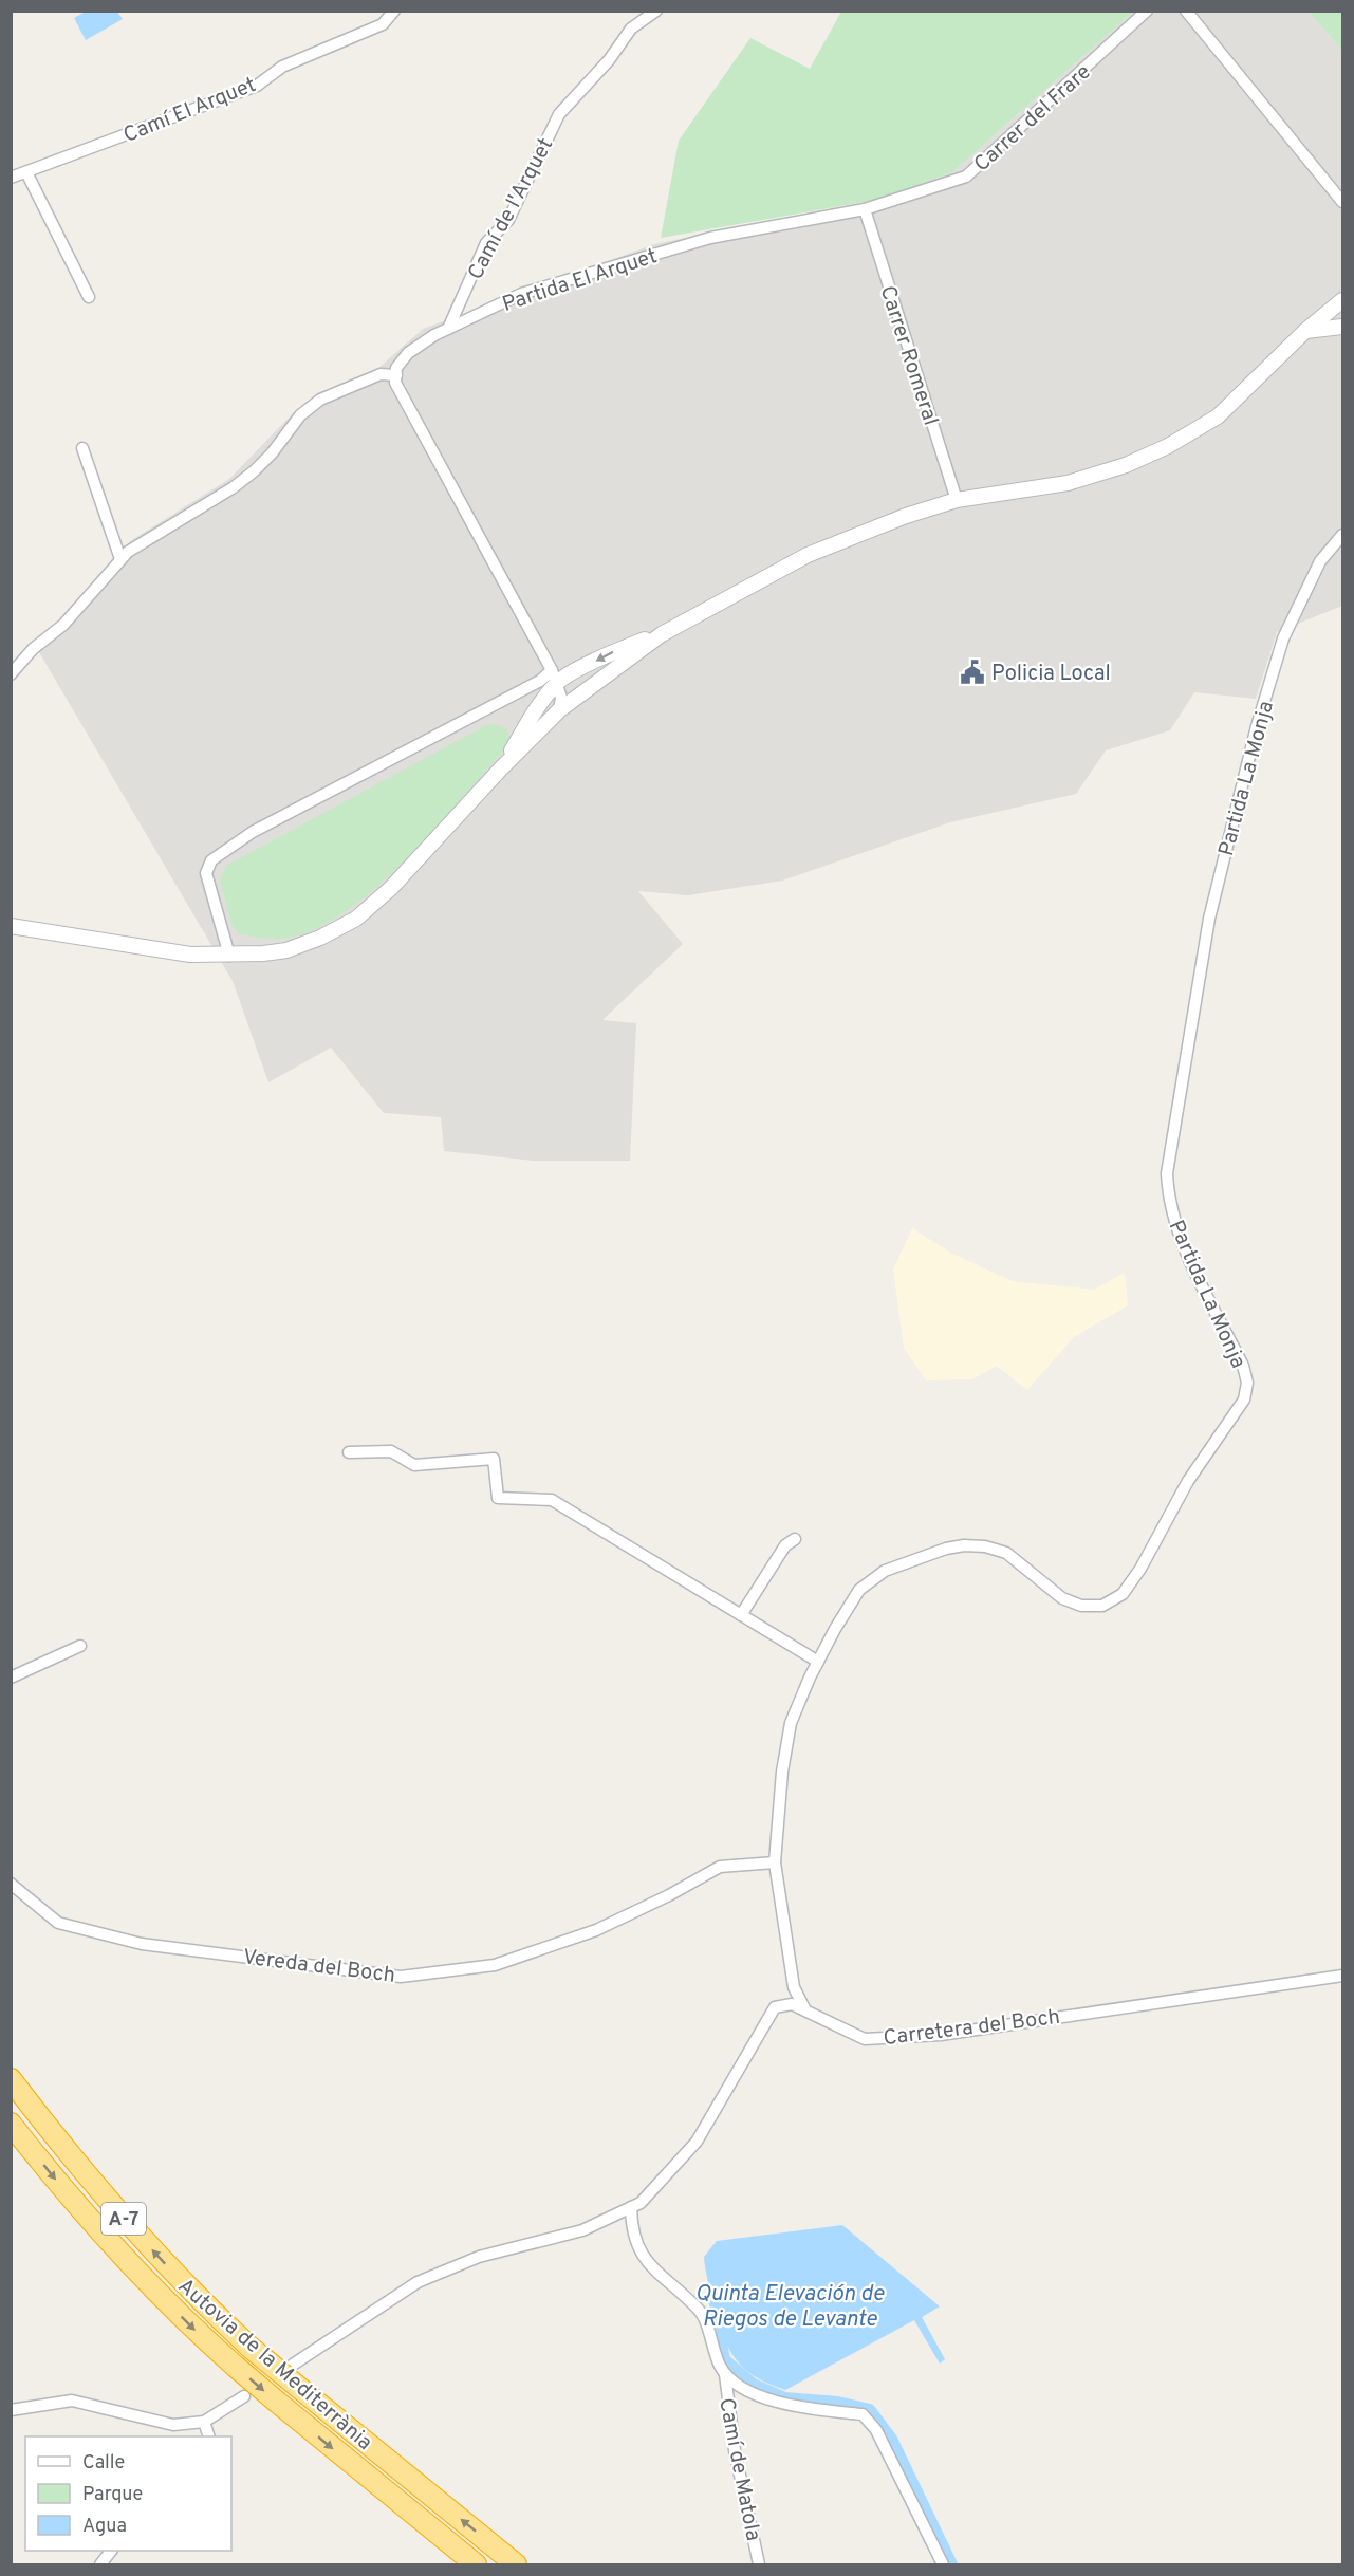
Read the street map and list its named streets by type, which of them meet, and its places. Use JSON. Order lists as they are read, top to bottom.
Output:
{
  "streets": {
    "highway": ["A-7", "Autovia de la Mediterrània"],
    "street": [
      "Camí El Arquet",
      "Carrer del Frare",
      "Camí de l'Arquet",
      "Partida El Arquet",
      "Carrer Romeral",
      "Partida La Monja",
      "Vereda del Boch",
      "Carretera del Boch",
      "Camí de Matola"
    ]
  },
  "crossings": [
    ["Carrer del Frare", "Partida El Arquet"],
    ["Carrer del Frare", "Carrer Romeral"],
    ["Camí de l'Arquet", "Partida El Arquet"],
    ["Partida El Arquet", "Carrer Romeral"],
    ["Partida La Monja", "Vereda del Boch"],
    ["Partida La Monja", "Carretera del Boch"],
    ["Carretera del Boch", "Camí de Matola"]
  ],
  "water": ["Quinta Elevación de Riegos de Levante"],
  "places": {
    "public building": ["Policia Local"]
  },
  "legend": ["Calle", "Parque", "Agua"]
}
